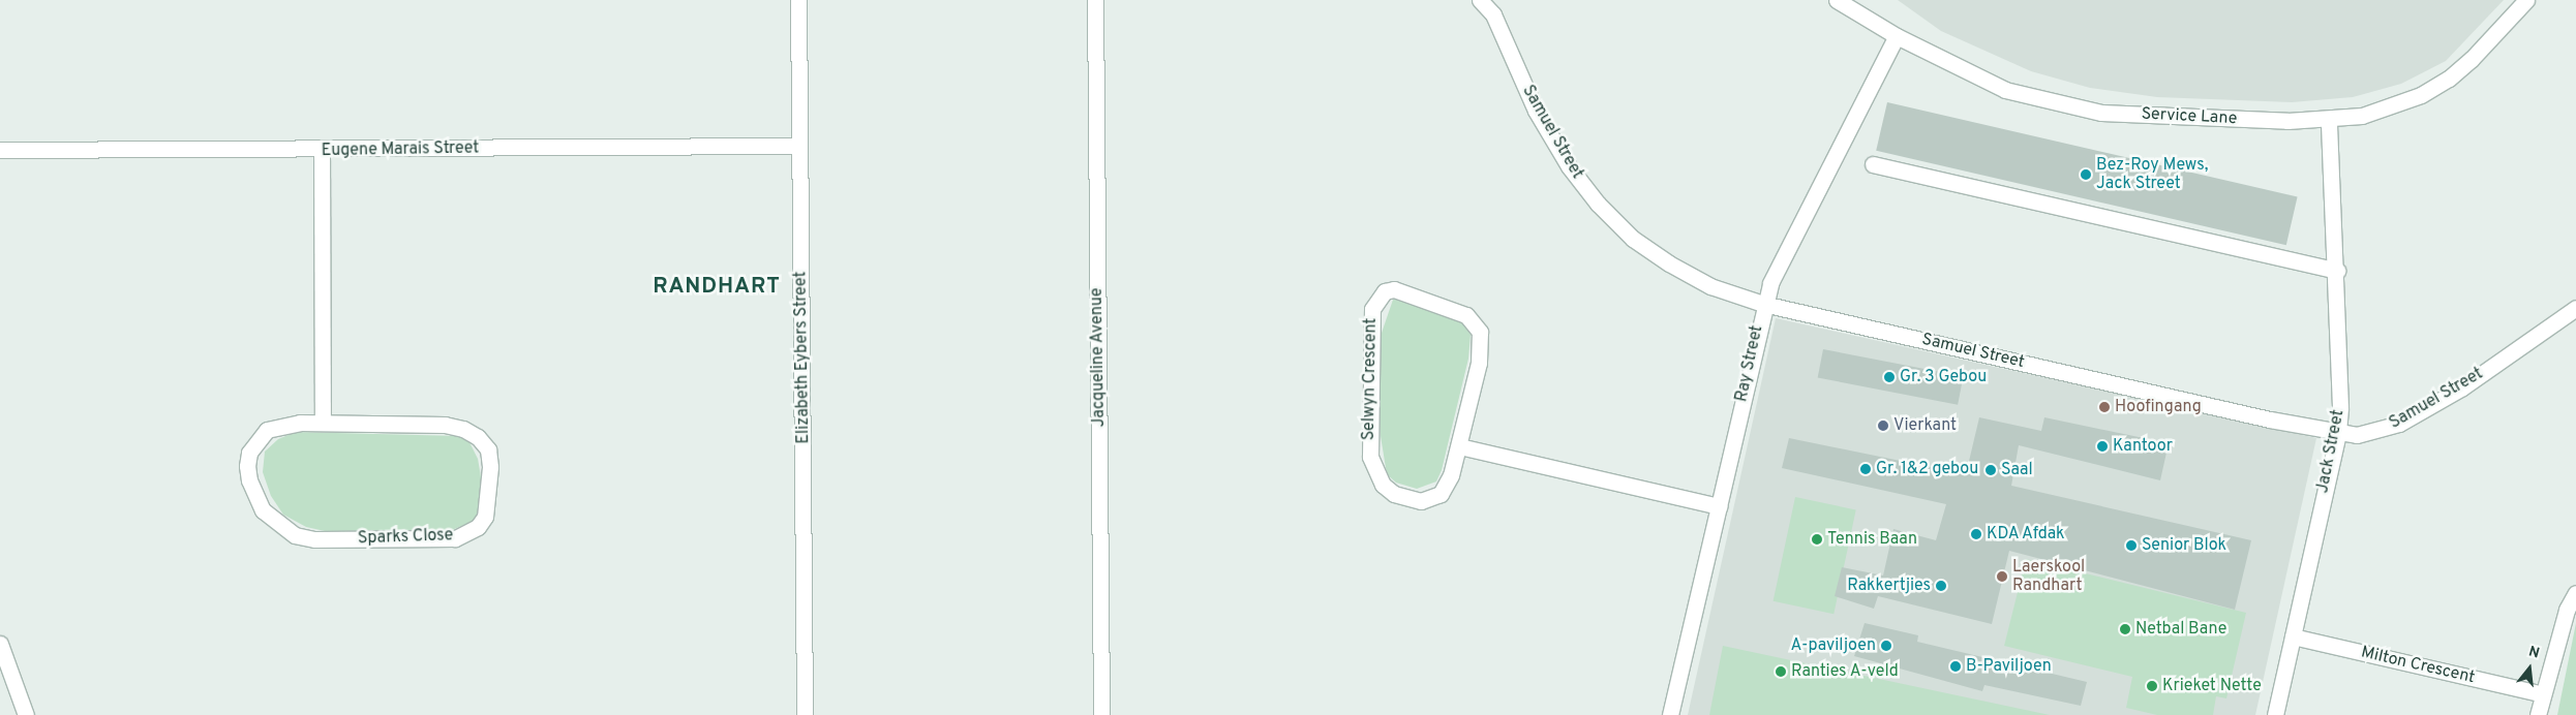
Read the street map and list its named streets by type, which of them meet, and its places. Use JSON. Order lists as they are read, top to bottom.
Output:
{
  "streets": {
    "street": [
      "Service Lane",
      "Samuel Street",
      "Eugene Marais Street",
      "Elizabeth Eybers Street",
      "Jacqueline Avenue",
      "Ray Street",
      "Selwyn Crescent",
      "Jack Street",
      "Sparks Close",
      "Milton Crescent"
    ]
  },
  "crossings": [
    ["Service Lane", "Ray Street"],
    ["Service Lane", "Jack Street"],
    ["Samuel Street", "Ray Street"],
    ["Samuel Street", "Jack Street"],
    ["Eugene Marais Street", "Elizabeth Eybers Street"],
    ["Jack Street", "Milton Crescent"]
  ],
  "districts": ["RANDHART"],
  "places": [
    "Bez-Roy Mews, Jack Street",
    "Gr. 3 Gebou",
    "Hoofingang",
    "Vierkant",
    "Kantoor",
    "Gr. 1&2 gebou",
    "Saal",
    "KDA Afdak",
    "Tennis Baan",
    "Senior Blok",
    "Laerskool Randhart",
    "Rakkertjies",
    "Netbal Bane",
    "A-paviljoen",
    "B-Paviljoen",
    "Ranties A-veld",
    "Krieket Nette"
  ],
  "north": "top"
}
